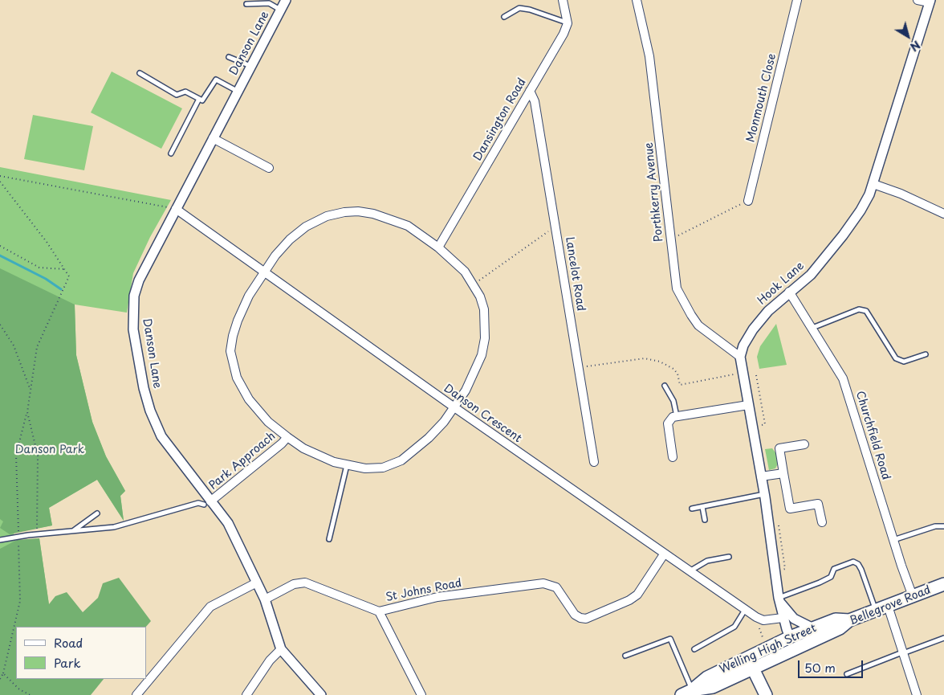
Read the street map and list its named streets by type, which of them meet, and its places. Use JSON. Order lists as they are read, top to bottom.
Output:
{
  "streets": {
    "main road": ["Bellegrove Road", "Welling High Street"],
    "street": [
      "Danson Lane",
      "Monmouth Close",
      "Dansington Road",
      "Porthkerry Avenue",
      "Lancelot Road",
      "Hook Lane",
      "Danson Crescent",
      "Churchfield Road",
      "Park Approach",
      "St Johns Road"
    ]
  },
  "crossings": [
    ["Danson Lane", "Danson Crescent"],
    ["Danson Lane", "Park Approach"],
    ["Danson Lane", "St Johns Road"],
    ["Dansington Road", "Lancelot Road"],
    ["Porthkerry Avenue", "Hook Lane"],
    ["Hook Lane", "Churchfield Road"],
    ["Danson Crescent", "St Johns Road"],
    ["Churchfield Road", "Bellegrove Road"],
    ["Bellegrove Road", "Welling High Street"]
  ],
  "parks": ["Danson Park"],
  "legend": ["Road", "Park"],
  "scale_bar": "50 m",
  "north": "bottom right"
}
